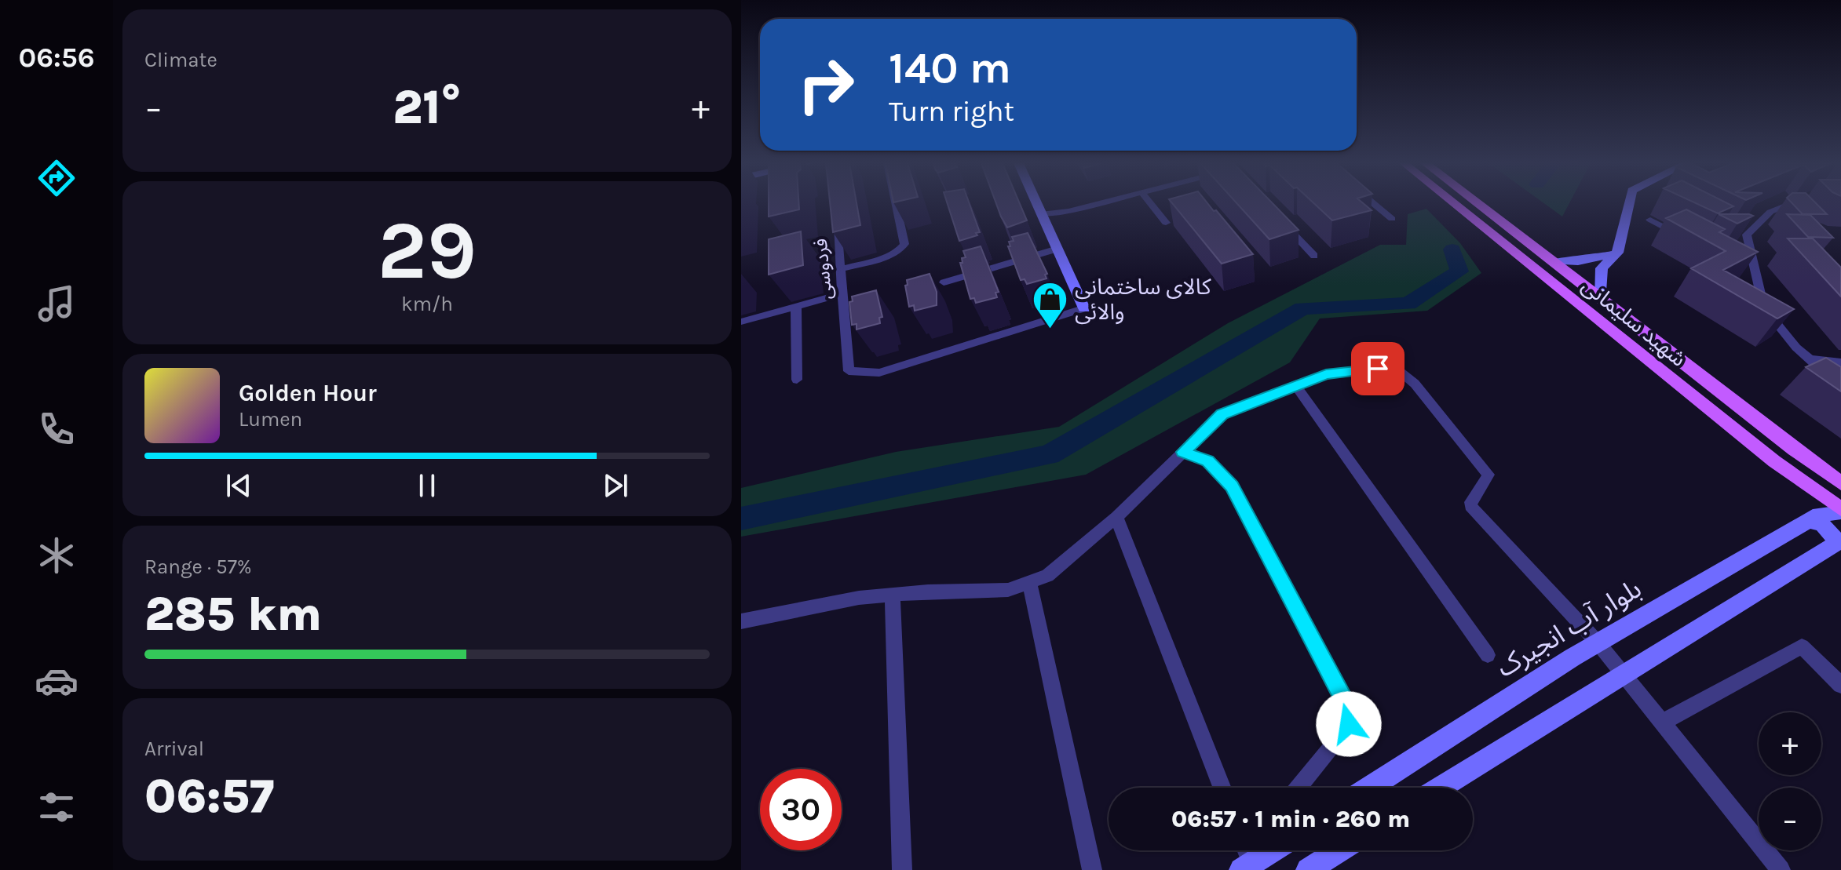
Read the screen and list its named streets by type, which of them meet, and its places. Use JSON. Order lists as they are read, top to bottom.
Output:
{
  "streets": {
    "main road": ["شهید سلیمانی"],
    "street": ["فردوسی", "بلوار آب انجیرک"]
  },
  "places": {
    "shop": ["کالای ساختمانی والائی"]
  },
  "page": {
    "tabs": "06:56",
    "tile": [
      "Climate",
      ["29", "km/h"],
      ["Range · 57%", "285 km"],
      ["Arrival", "06:57"]
    ],
    "turn": ["140 m", "Turn right"],
    "heat": ["−", "21°", "+"],
    "song": ["Golden Hour", "Lumen"],
    "map_buttons": ["+", "−"],
    "limit": "30",
    "trip": "06:57 · 1 min · 260 m"
  }
}
